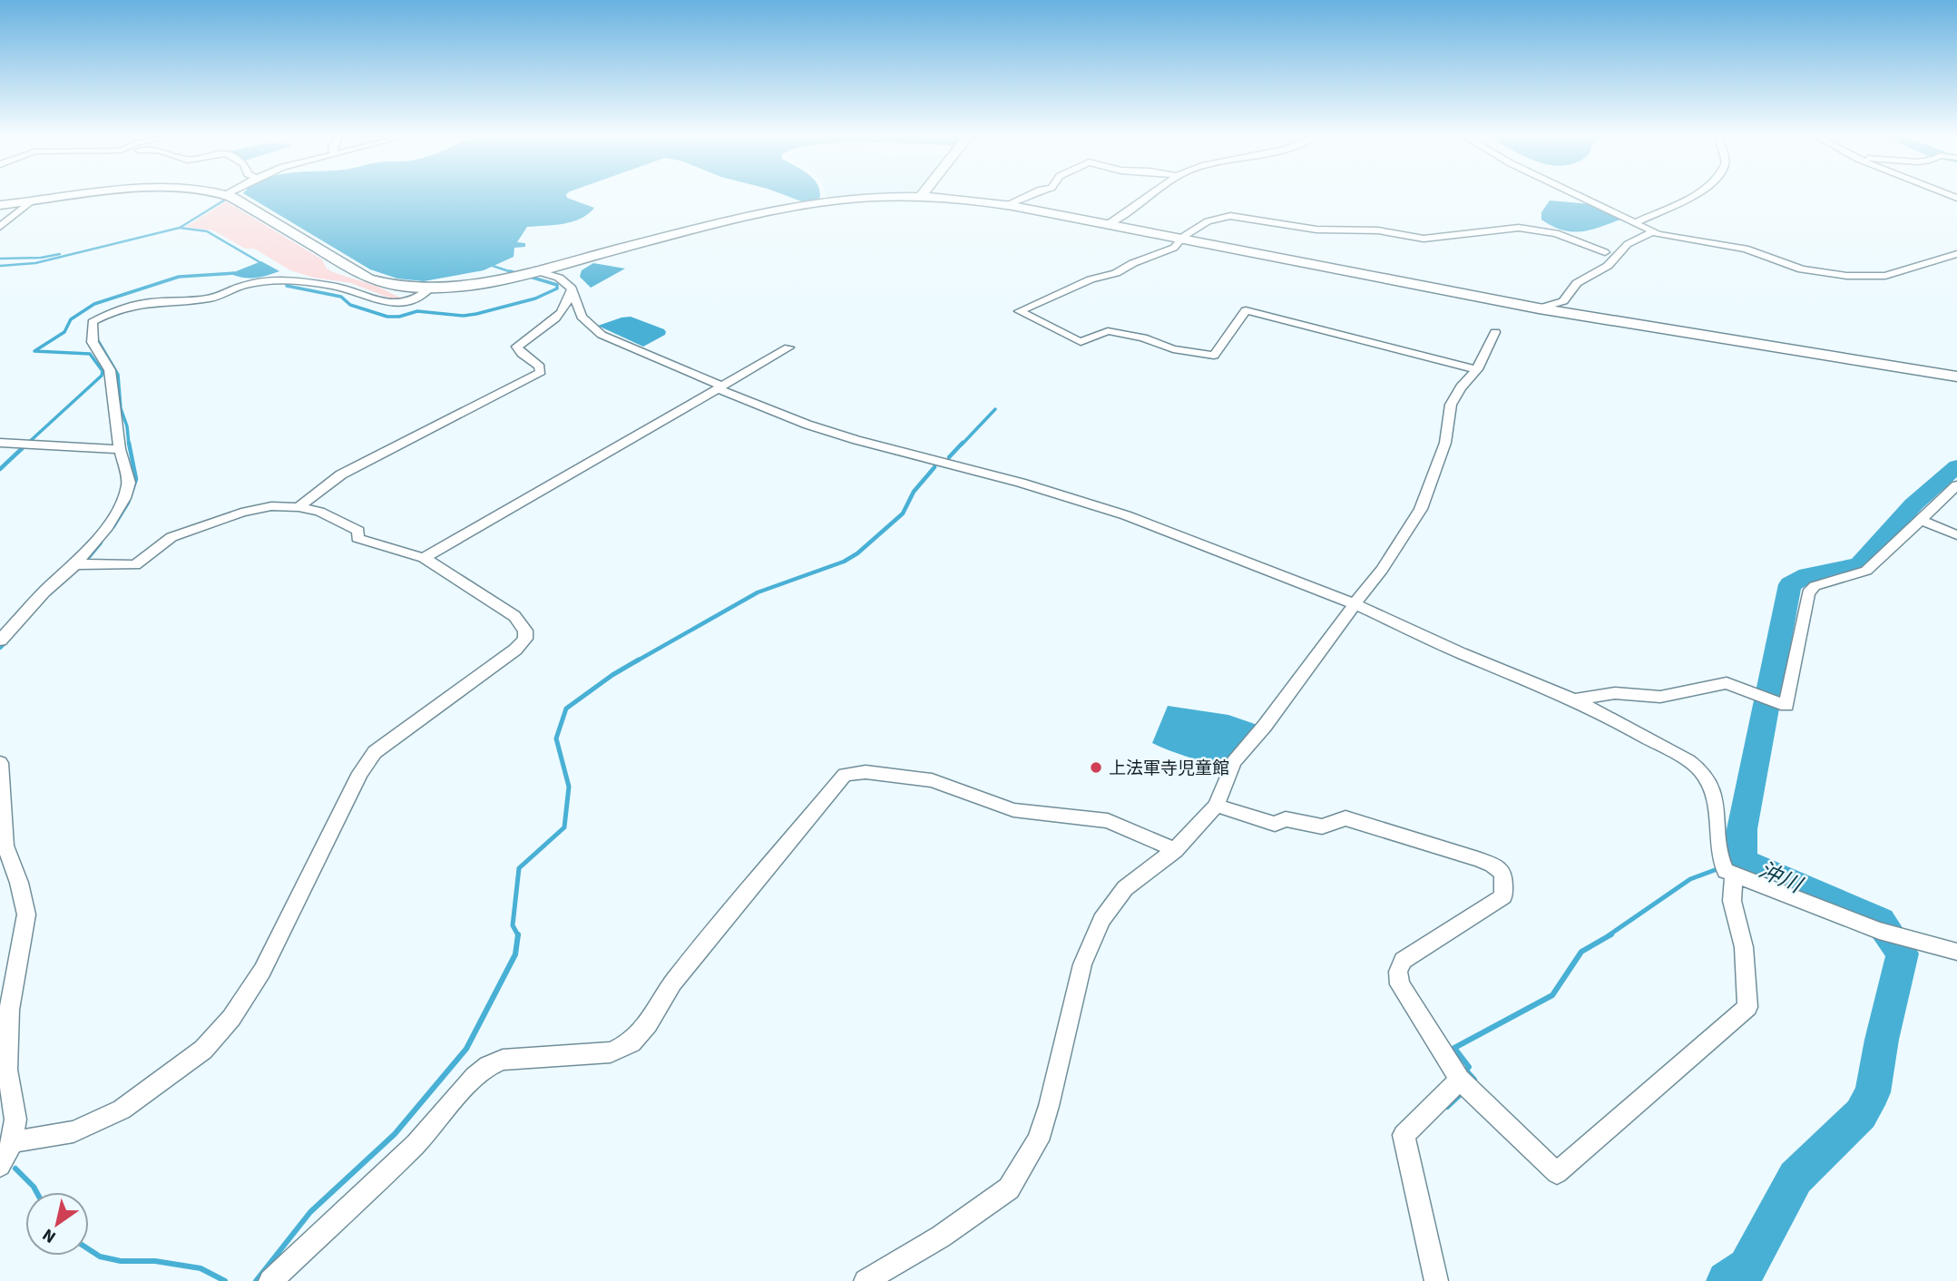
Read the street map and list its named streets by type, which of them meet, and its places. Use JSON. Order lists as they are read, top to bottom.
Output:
{
  "water": ["沖川"],
  "places": ["上法軍寺児童館"],
  "north": "bottom left"
}
